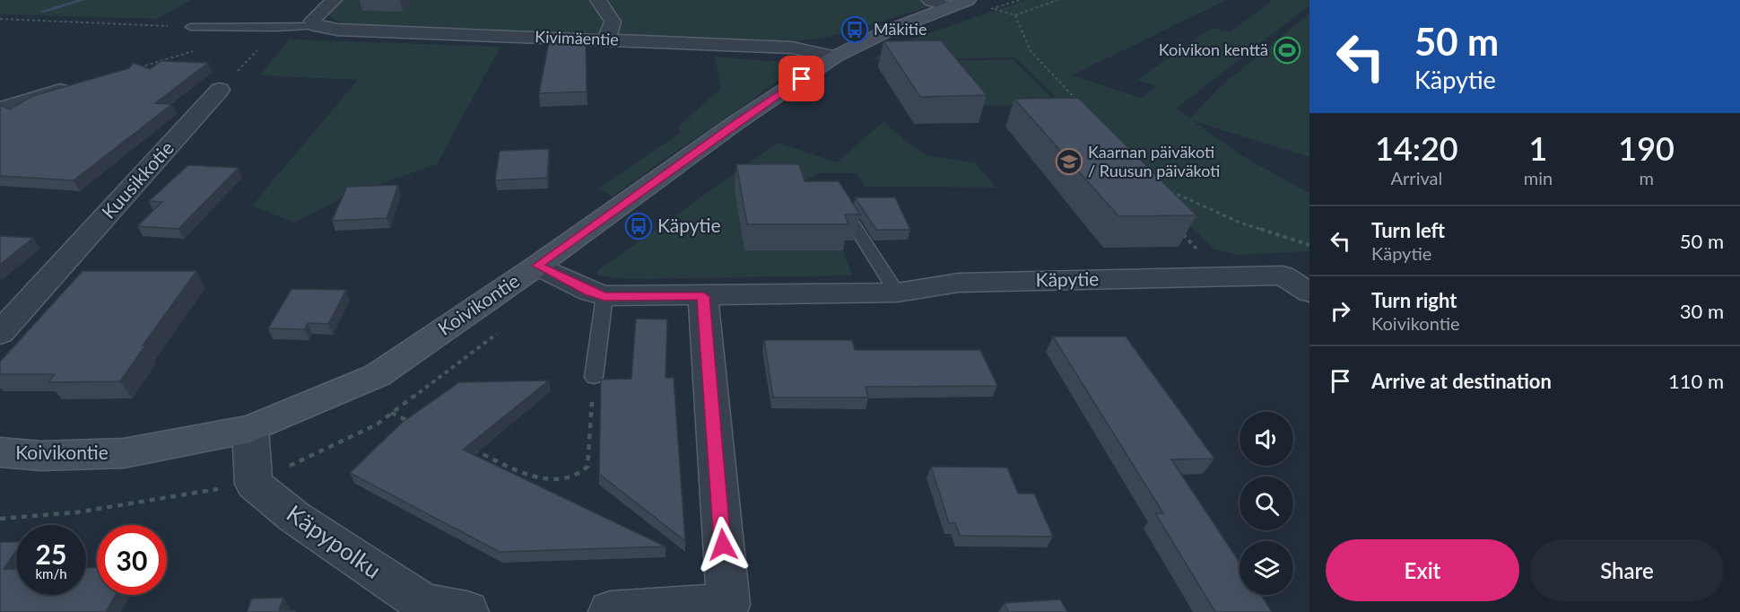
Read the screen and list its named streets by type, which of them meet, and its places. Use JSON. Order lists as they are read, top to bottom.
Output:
{
  "streets": {
    "main road": ["Koivikontie"],
    "street": [
      "Kivimäentie",
      "Kuusikkotie",
      "Käpytie",
      "Käpypolku"
    ]
  },
  "crossings": [
    ["Kivimäentie", "Koivikontie"],
    ["Käpytie", "Koivikontie"],
    ["Koivikontie", "Käpypolku"]
  ],
  "places": {
    "bus stop": ["Mäkitie", "Käpytie"],
    "sports": ["Koivikon kenttä"],
    "school or university": ["Kaarnan päiväkoti / Ruusun päiväkoti"]
  },
  "page": {
    "turn": ["50 m", "Käpytie"],
    "eta": [
      "14:20",
      "Arrival",
      "1",
      "min",
      "190",
      "m"
    ],
    "list": [
      {
        "name": "Turn left",
        "note": "Käpytie",
        "value": "50 m"
      },
      {
        "name": "Turn right",
        "note": "Koivikontie",
        "value": "30 m"
      },
      {
        "name": "Arrive at destination",
        "value": "110 m"
      }
    ],
    "speed": "25 km/h",
    "limit": "30",
    "buttons": ["Exit", "Share"]
  }
}
